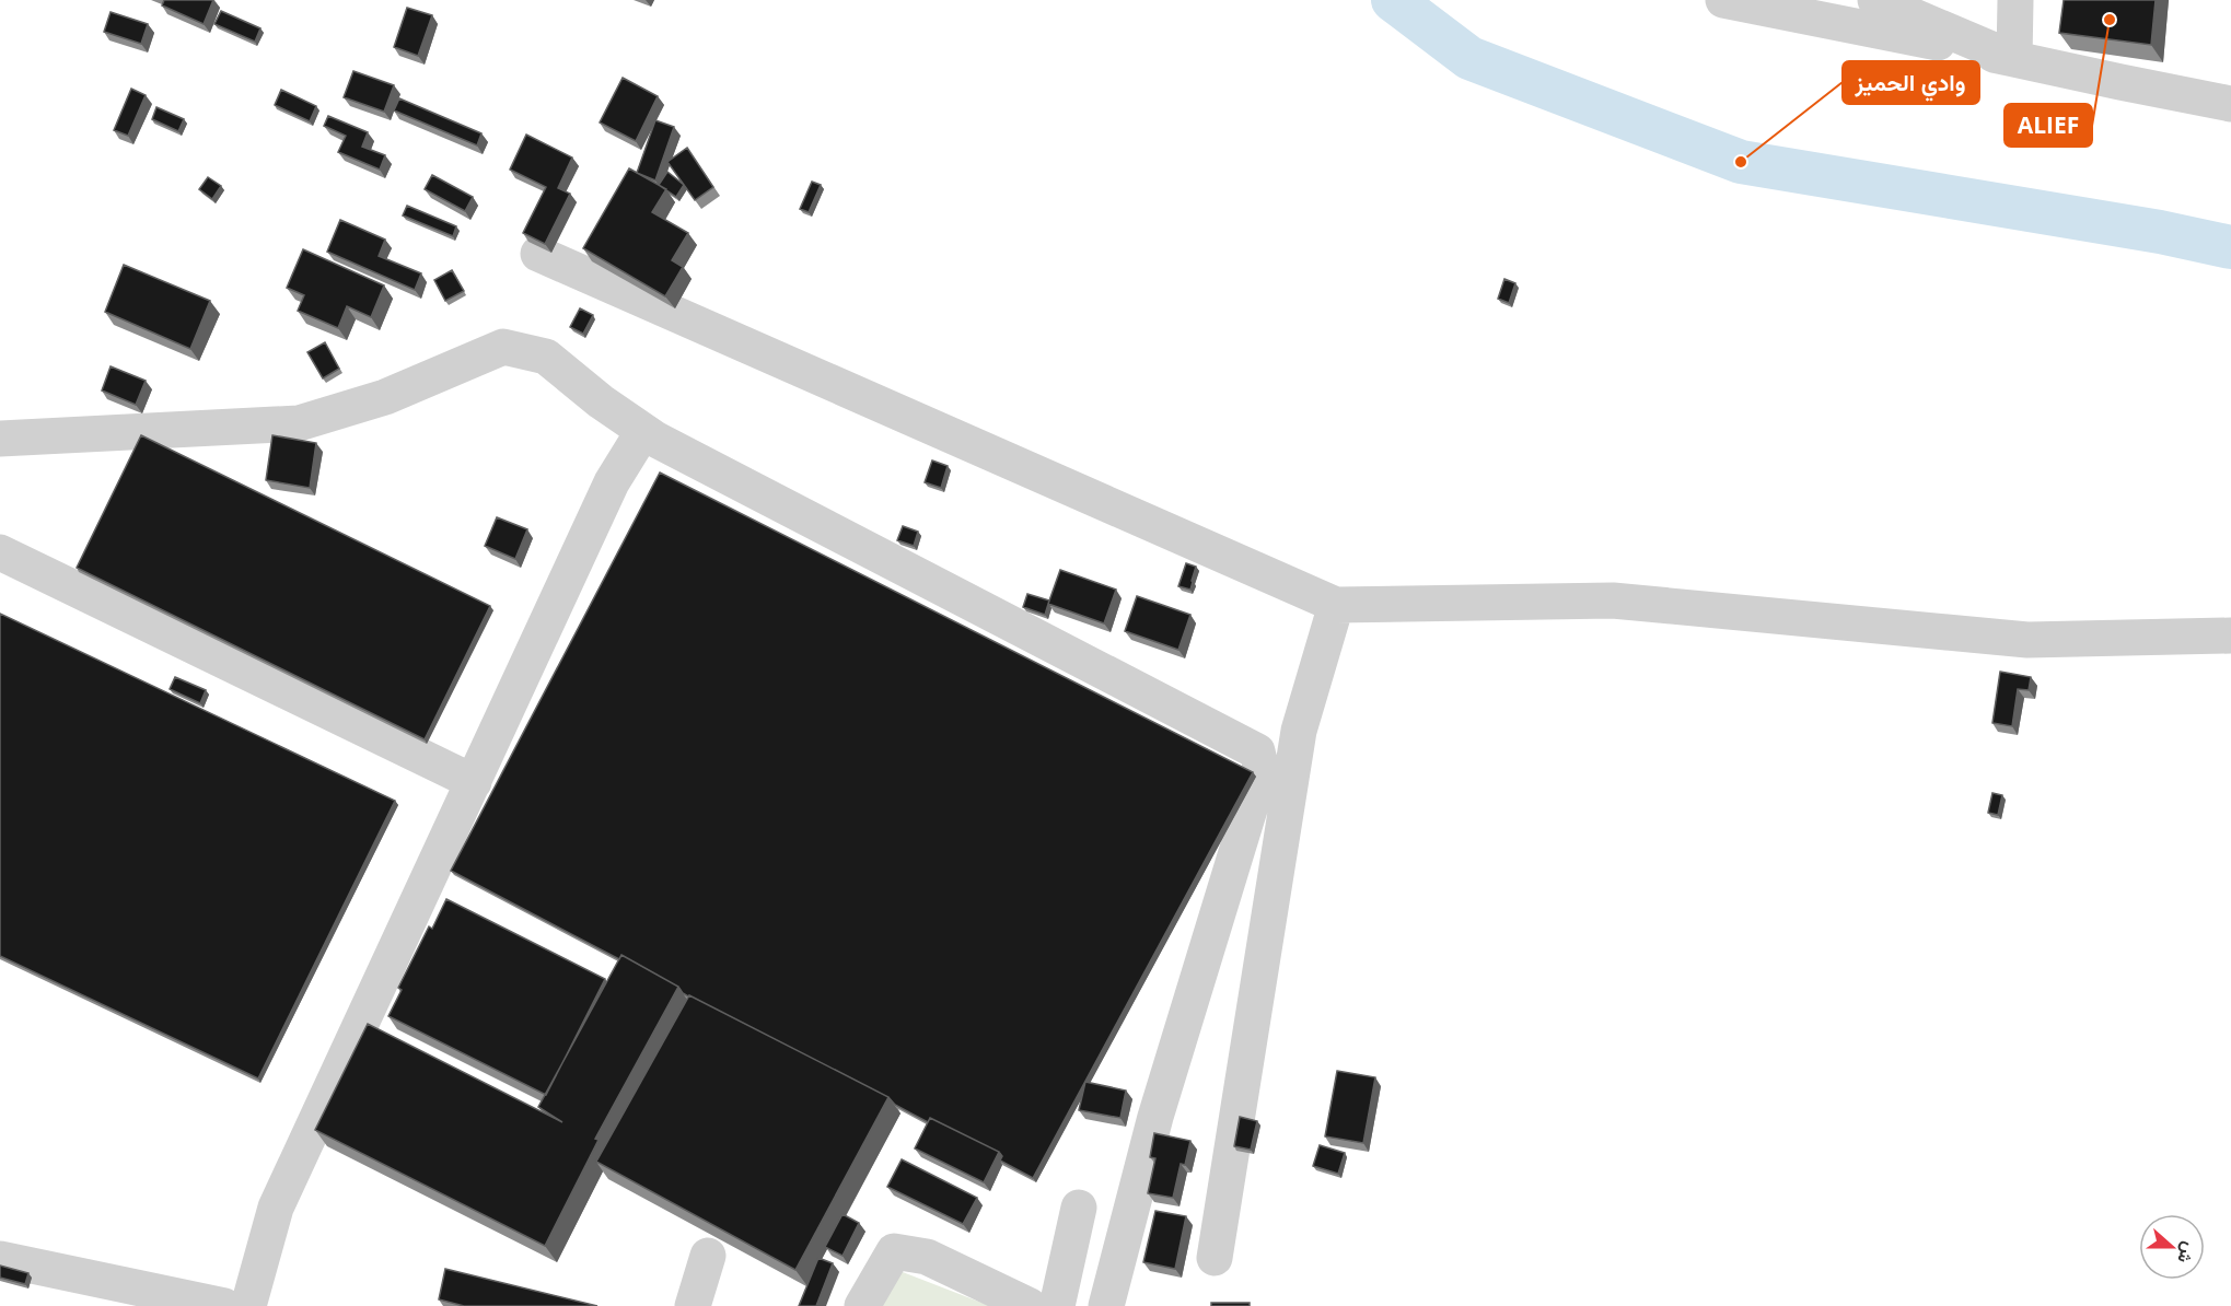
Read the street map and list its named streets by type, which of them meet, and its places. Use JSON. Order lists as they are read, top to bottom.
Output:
{
  "places": ["ALIEF", "وادي الحميز"],
  "north": "right"
}
